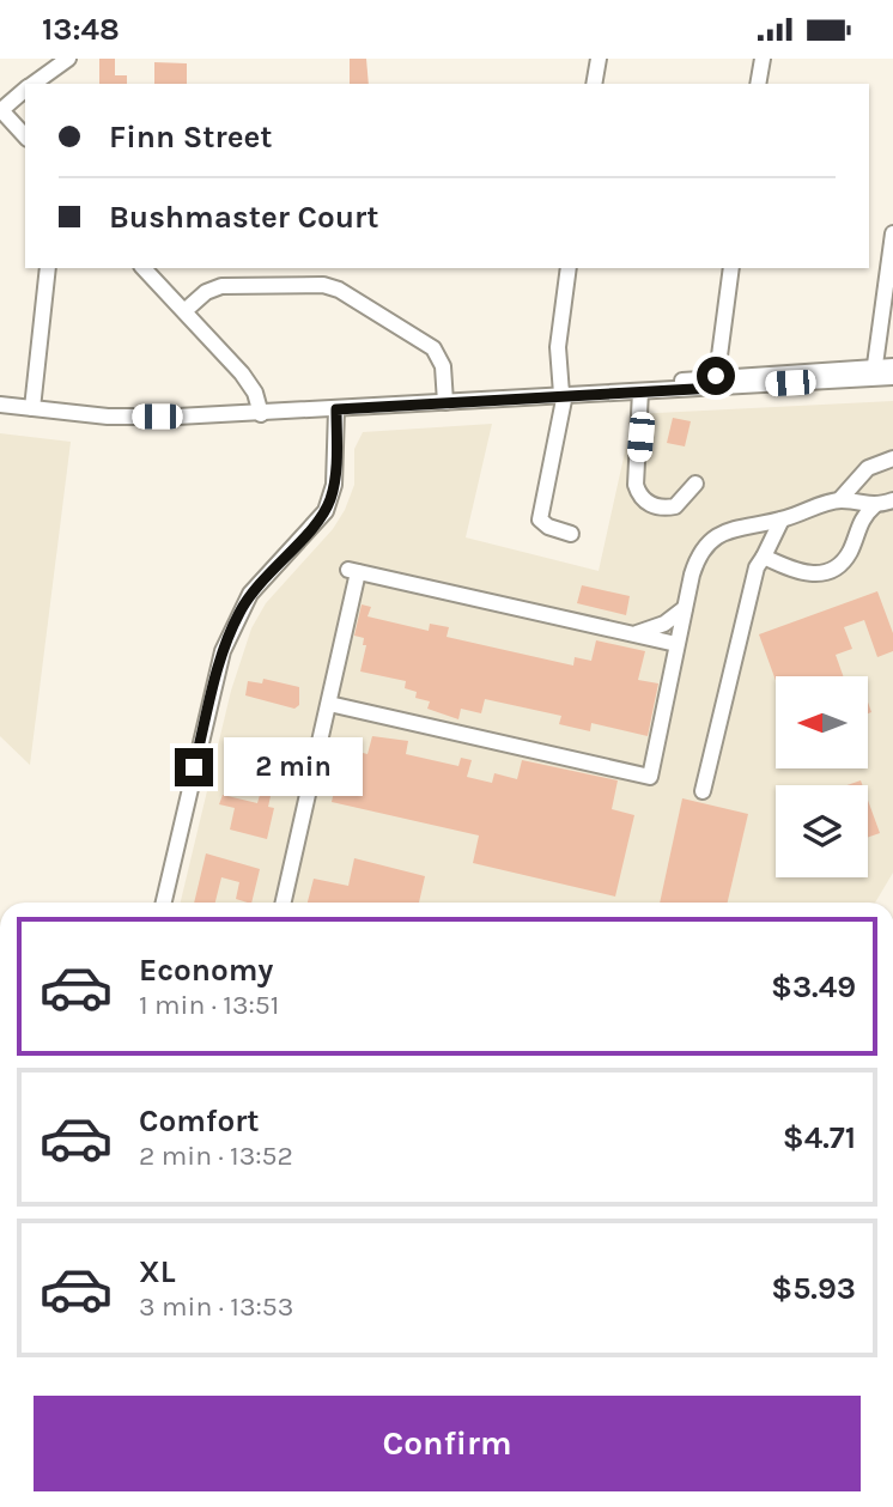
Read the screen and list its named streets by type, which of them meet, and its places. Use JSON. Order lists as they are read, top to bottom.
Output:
{
  "north": "left",
  "page": {
    "status": "13:48",
    "banner": ["Finn Street", "Bushmaster Court"],
    "bubble": "2 min",
    "list": [
      {
        "name": "Economy",
        "note": "1 min · 13:51",
        "value": "$3.49"
      },
      {
        "name": "Comfort",
        "note": "2 min · 13:52",
        "value": "$4.71"
      },
      {
        "name": "XL",
        "note": "3 min · 13:53",
        "value": "$5.93"
      }
    ],
    "buttons": "Confirm"
  }
}
